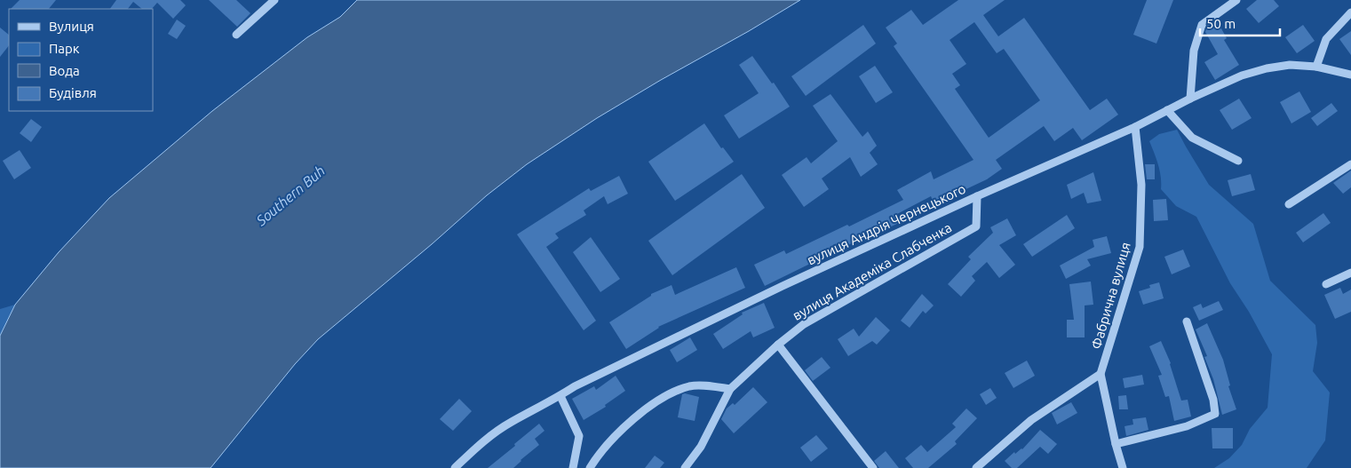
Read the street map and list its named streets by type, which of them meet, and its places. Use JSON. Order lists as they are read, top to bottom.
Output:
{
  "streets": {
    "street": ["вулиця Андрія Чернецького", "вулиця Академіка Слабченка", "Фабрична вулиця"]
  },
  "crossings": [
    ["вулиця Андрія Чернецького", "вулиця Академіка Слабченка"],
    ["вулиця Андрія Чернецького", "Фабрична вулиця"]
  ],
  "water": ["Southern Buh"],
  "legend": [
    "Вулиця",
    "Парк",
    "Вода",
    "Будівля"
  ],
  "scale_bar": "50 m"
}
